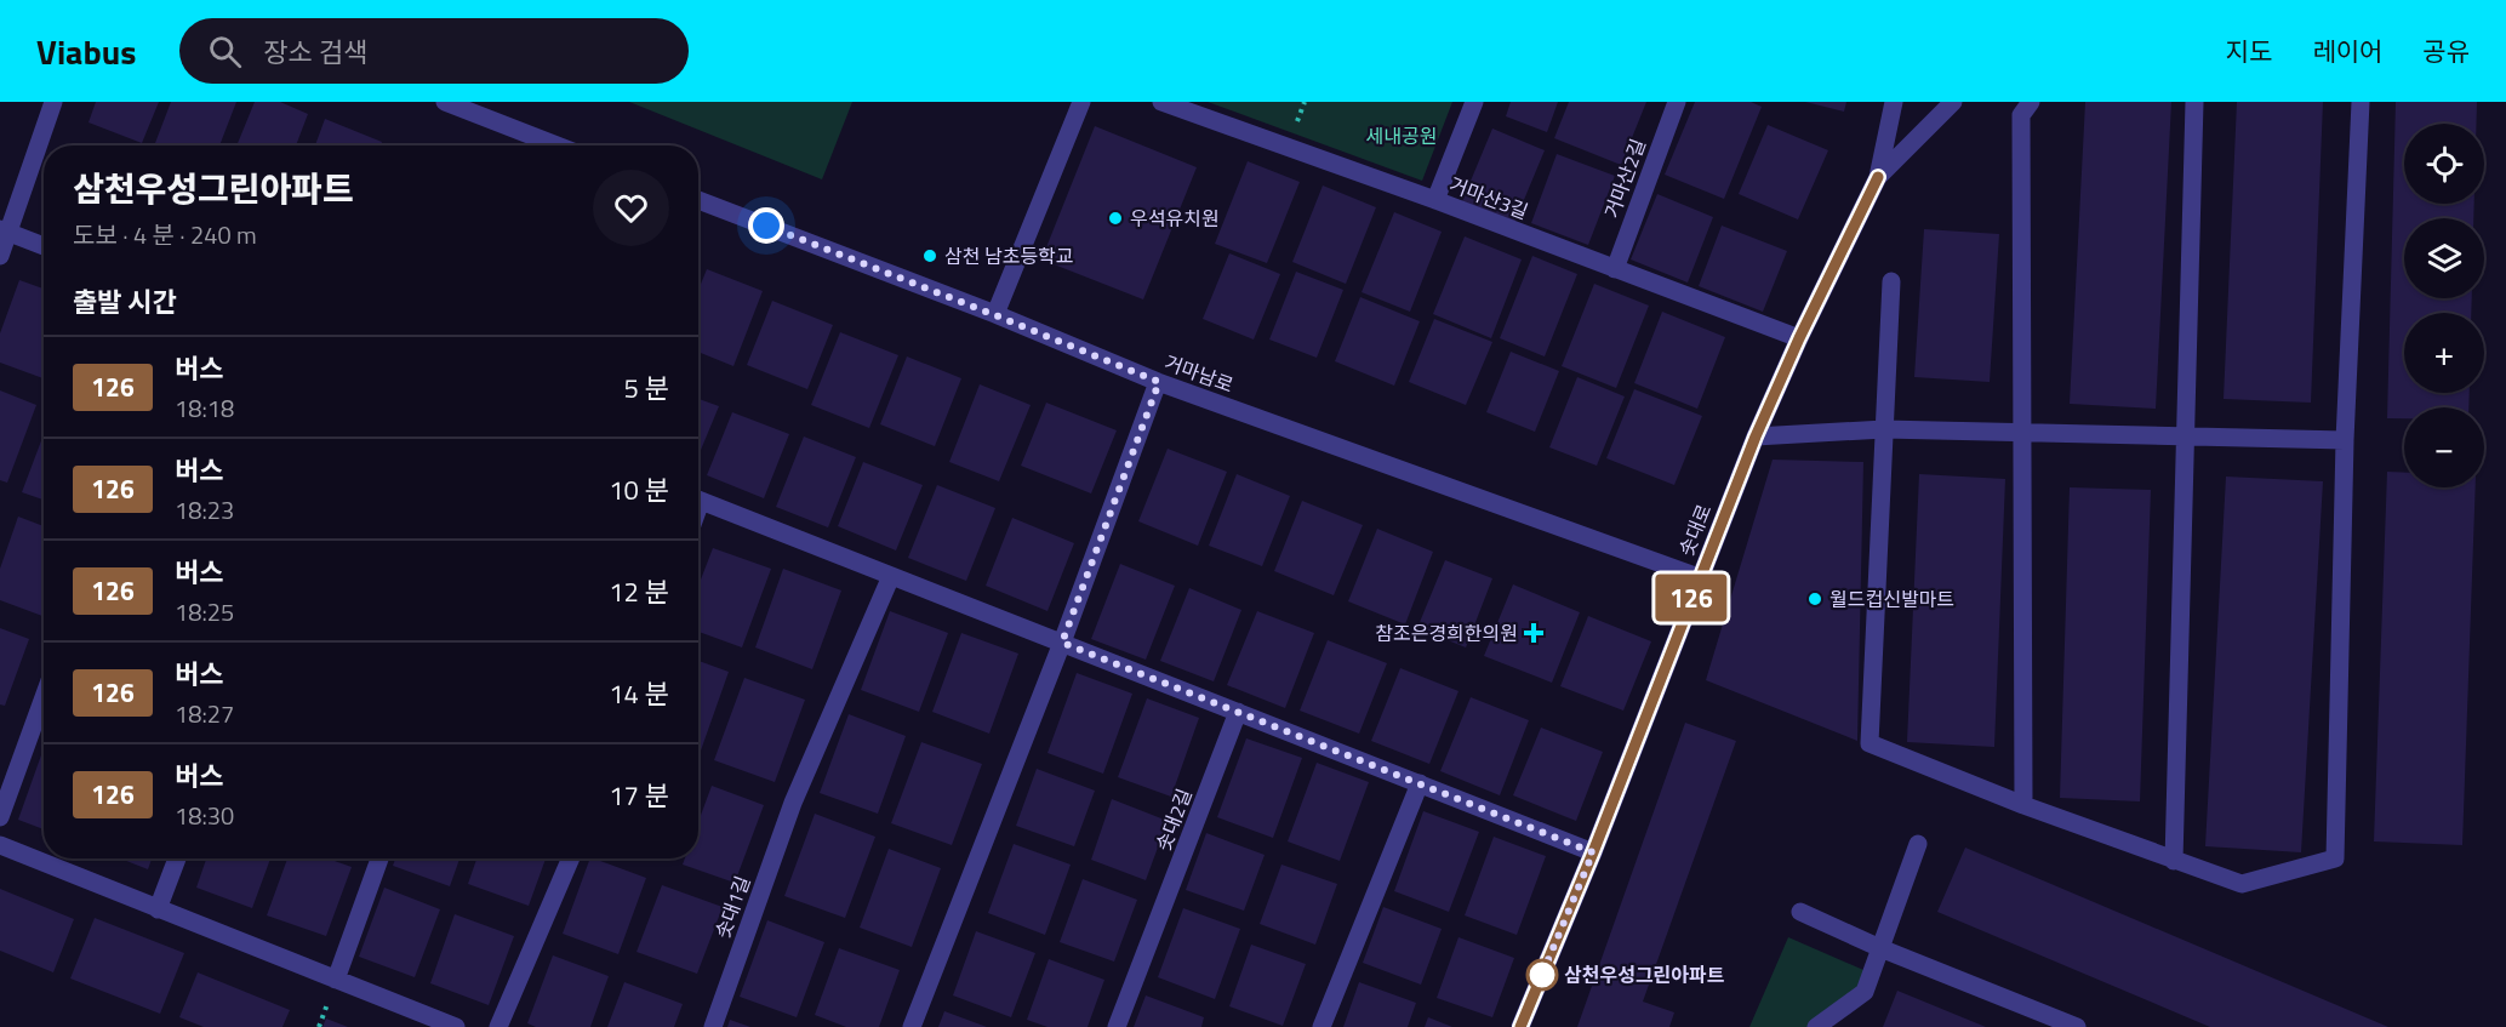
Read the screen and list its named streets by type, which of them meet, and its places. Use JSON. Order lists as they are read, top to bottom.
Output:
{
  "streets": {
    "street": [
      "거마산2길",
      "거마산3길",
      "거마남로",
      "솟대로",
      "솟대2길",
      "솟대1길"
    ]
  },
  "crossings": [
    ["거마산2길", "거마산3길"],
    ["거마산3길", "솟대로"],
    ["거마남로", "솟대로"]
  ],
  "parks": ["세내공원"],
  "places": {
    "other": [
      "우석유치원",
      "삼천 남초등학교",
      "월드컵신발마트",
      "삼천우성그린아파트"
    ],
    "health": ["참조은경희한의원"]
  },
  "lines": ["bus line 126"],
  "page": {
    "header": "Viabus",
    "search": "장소 검색",
    "nav": ["지도", "레이어", "공유"],
    "on_map": "126",
    "map_buttons": ["+", "−"],
    "heading": [
      ["삼천우성그린아파트", "도보 · 4 분 · 240 m"],
      "출발 시간"
    ],
    "list": [
      {
        "mark": "126",
        "name": "버스",
        "note": "18:18",
        "value": "5 분"
      },
      {
        "mark": "126",
        "name": "버스",
        "note": "18:23",
        "value": "10 분"
      },
      {
        "mark": "126",
        "name": "버스",
        "note": "18:25",
        "value": "12 분"
      },
      {
        "mark": "126",
        "name": "버스",
        "note": "18:27",
        "value": "14 분"
      },
      {
        "mark": "126",
        "name": "버스",
        "note": "18:30",
        "value": "17 분"
      }
    ]
  }
}
